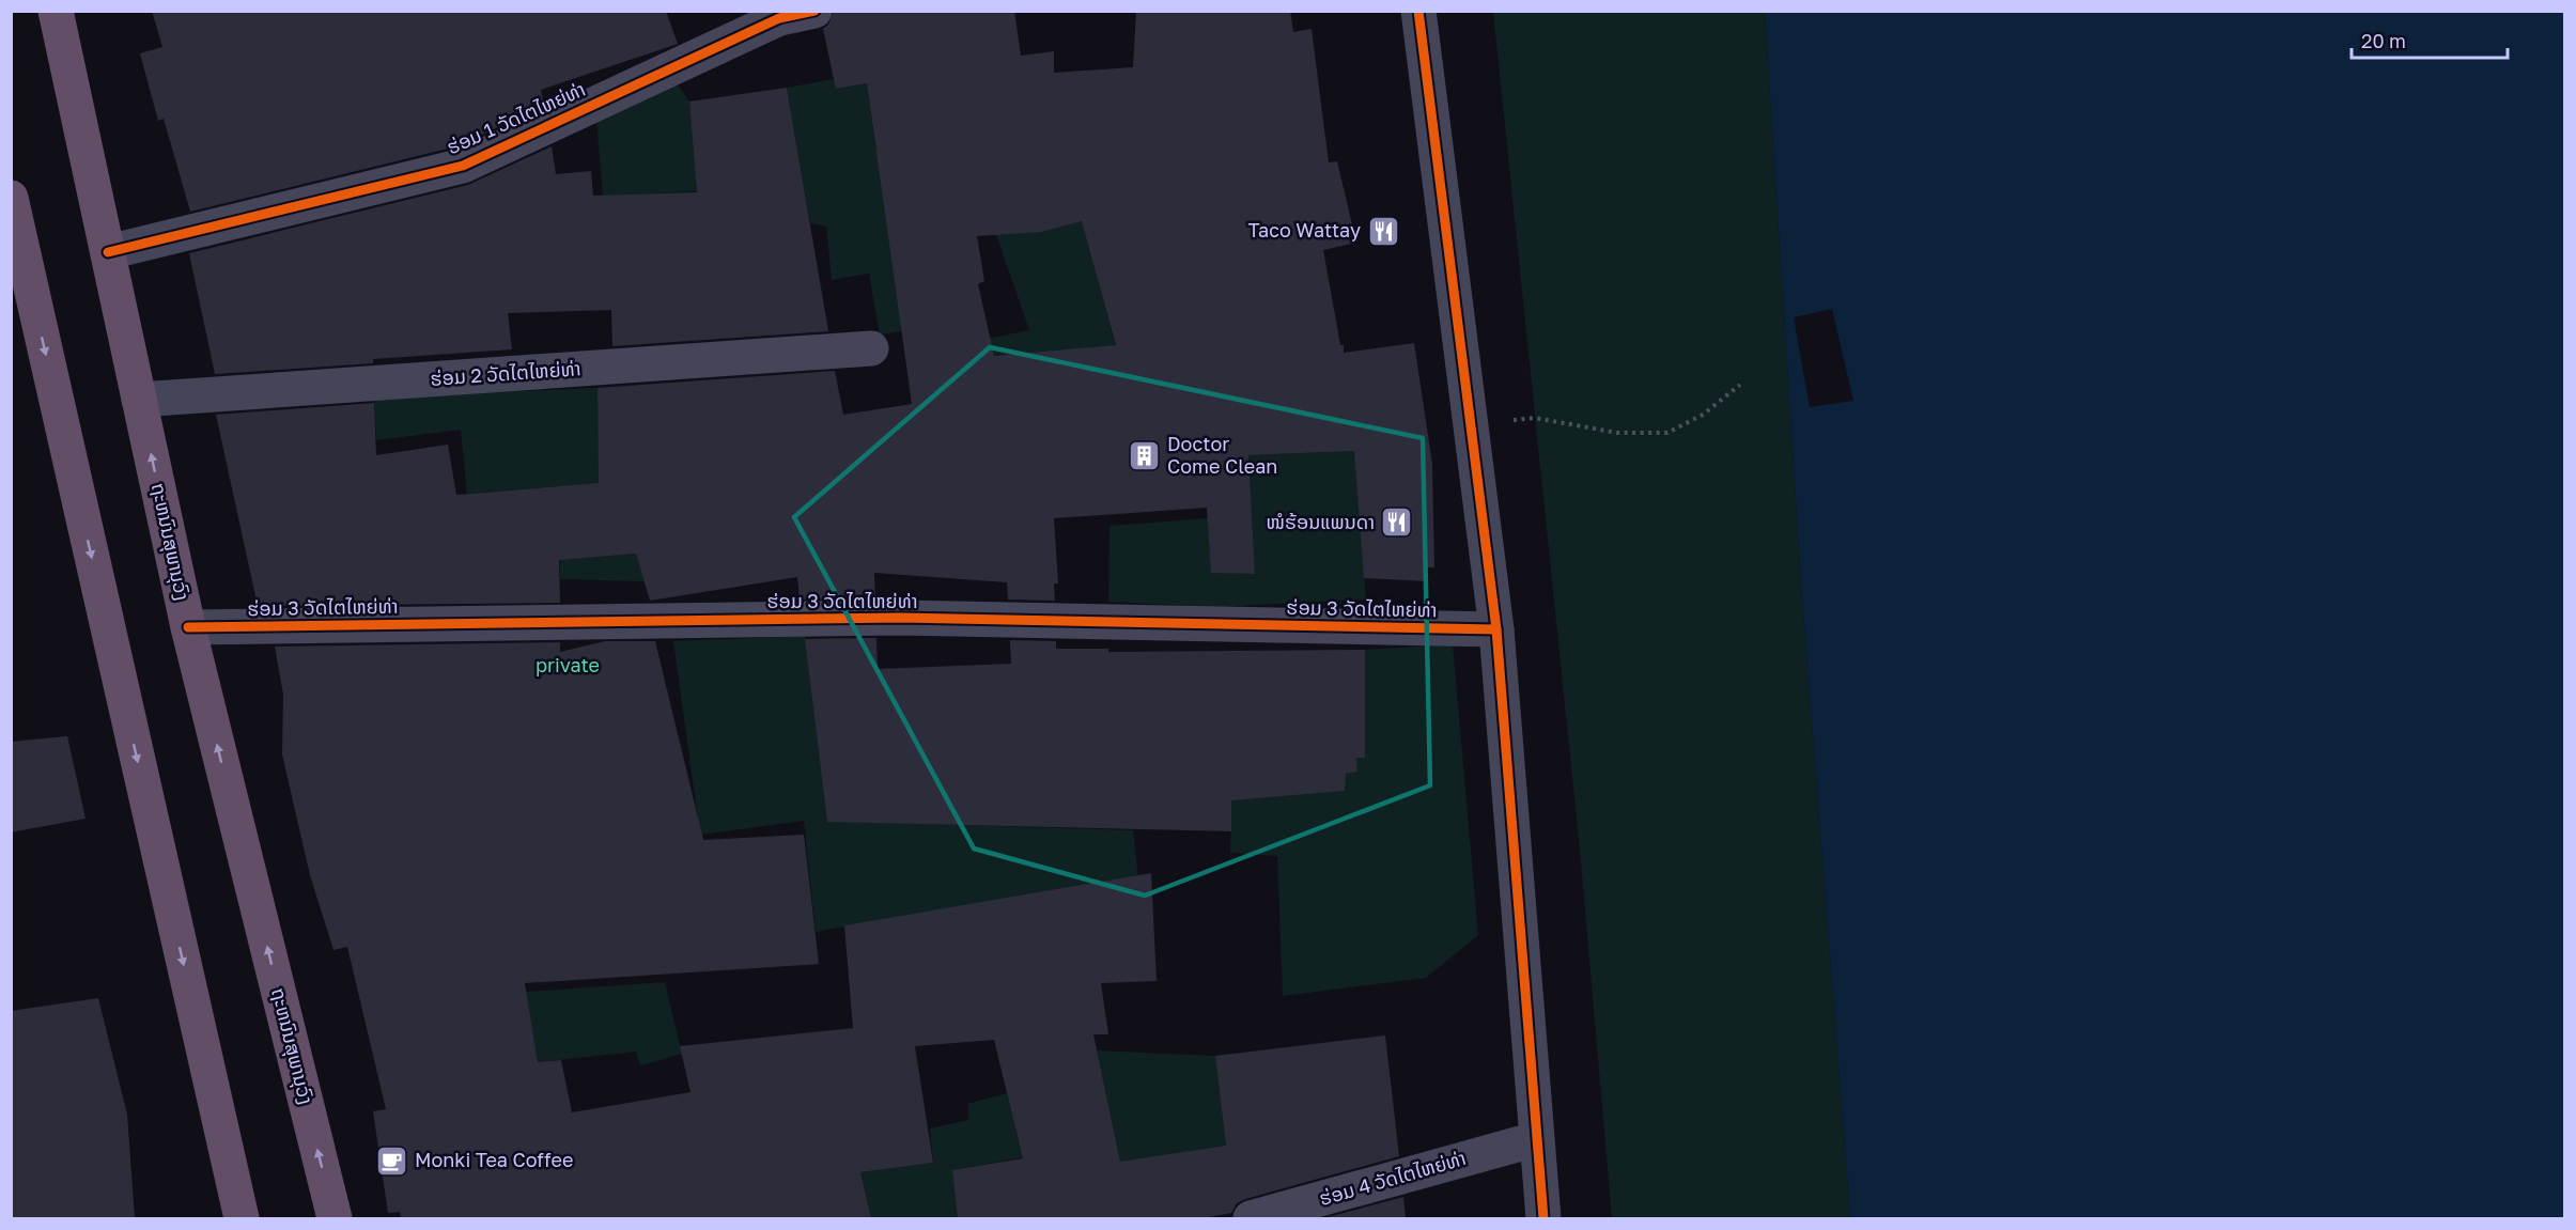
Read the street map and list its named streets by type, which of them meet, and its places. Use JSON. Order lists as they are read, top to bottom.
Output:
{
  "streets": {
    "highway": ["ຖະຫນົນສຸພານຸວົງ"],
    "street": [
      "ຮ່ອມ 1 ວັດໄຕໄຫຍ່ທ່າ",
      "ຮ່ອມ 2 ວັດໄຕໄຫຍ່ທ່າ",
      "ຮ່ອມ 3 ວັດໄຕໄຫຍ່ທ່າ",
      "ຮ່ອມ 4 ວັດໄຕໄຫຍ່ທ່າ"
    ]
  },
  "crossings": [
    ["ຮ່ອມ 1 ວັດໄຕໄຫຍ່ທ່າ", "ຖະຫນົນສຸພານຸວົງ"],
    ["ຮ່ອມ 2 ວັດໄຕໄຫຍ່ທ່າ", "ຖະຫນົນສຸພານຸວົງ"],
    ["ຖະຫນົນສຸພານຸວົງ", "ຮ່ອມ 3 ວັດໄຕໄຫຍ່ທ່າ"]
  ],
  "parks": ["private"],
  "places": {
    "restaurant": ["Taco Wattay", "ໜໍຮ້ອນແພນດາ"],
    "building": ["Doctor Come Clean"],
    "cafe": ["Monki Tea Coffee"]
  },
  "scale_bar": "20 m"
}
